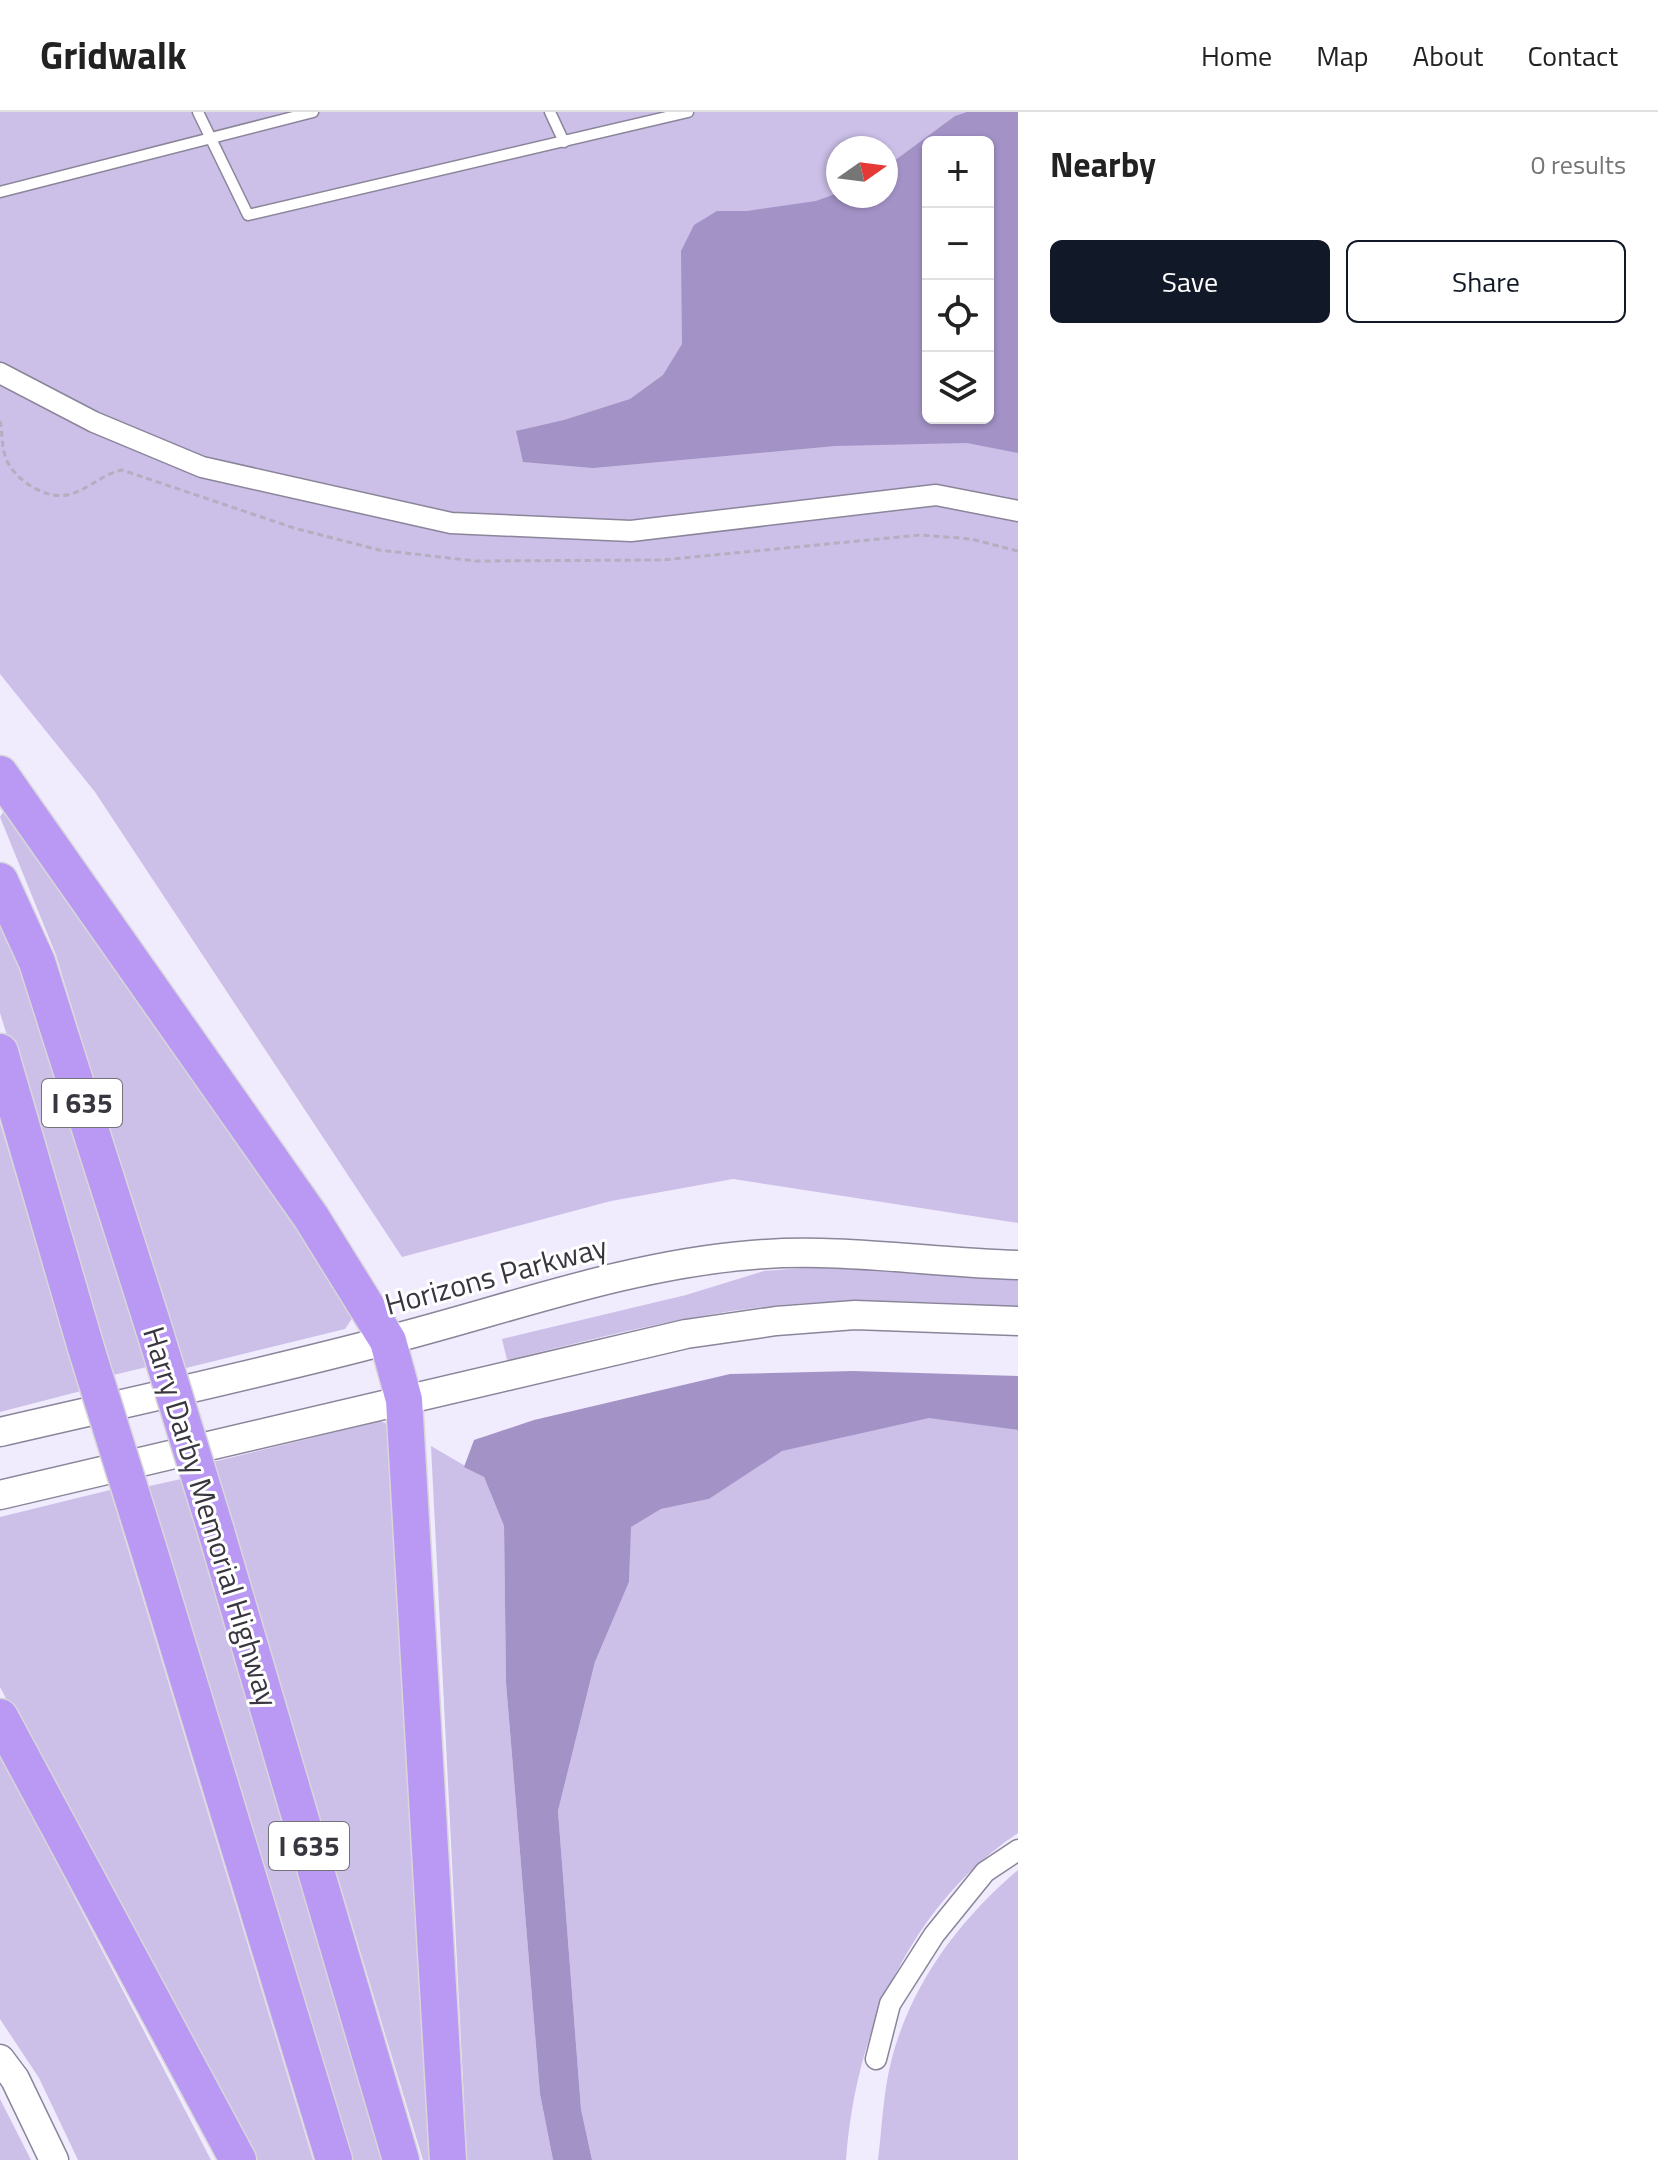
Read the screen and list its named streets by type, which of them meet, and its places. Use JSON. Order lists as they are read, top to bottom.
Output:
{
  "streets": {
    "highway": ["I 635", "Harry Darby Memorial Highway"],
    "main road": ["Horizons Parkway"]
  },
  "north": "right",
  "page": {
    "header": "Gridwalk",
    "nav": [
      "Home",
      "Map",
      "About",
      "Contact"
    ],
    "heading": ["Nearby", "0 results"],
    "map_buttons": ["+", "−"],
    "buttons": ["Save", "Share"]
  }
}
